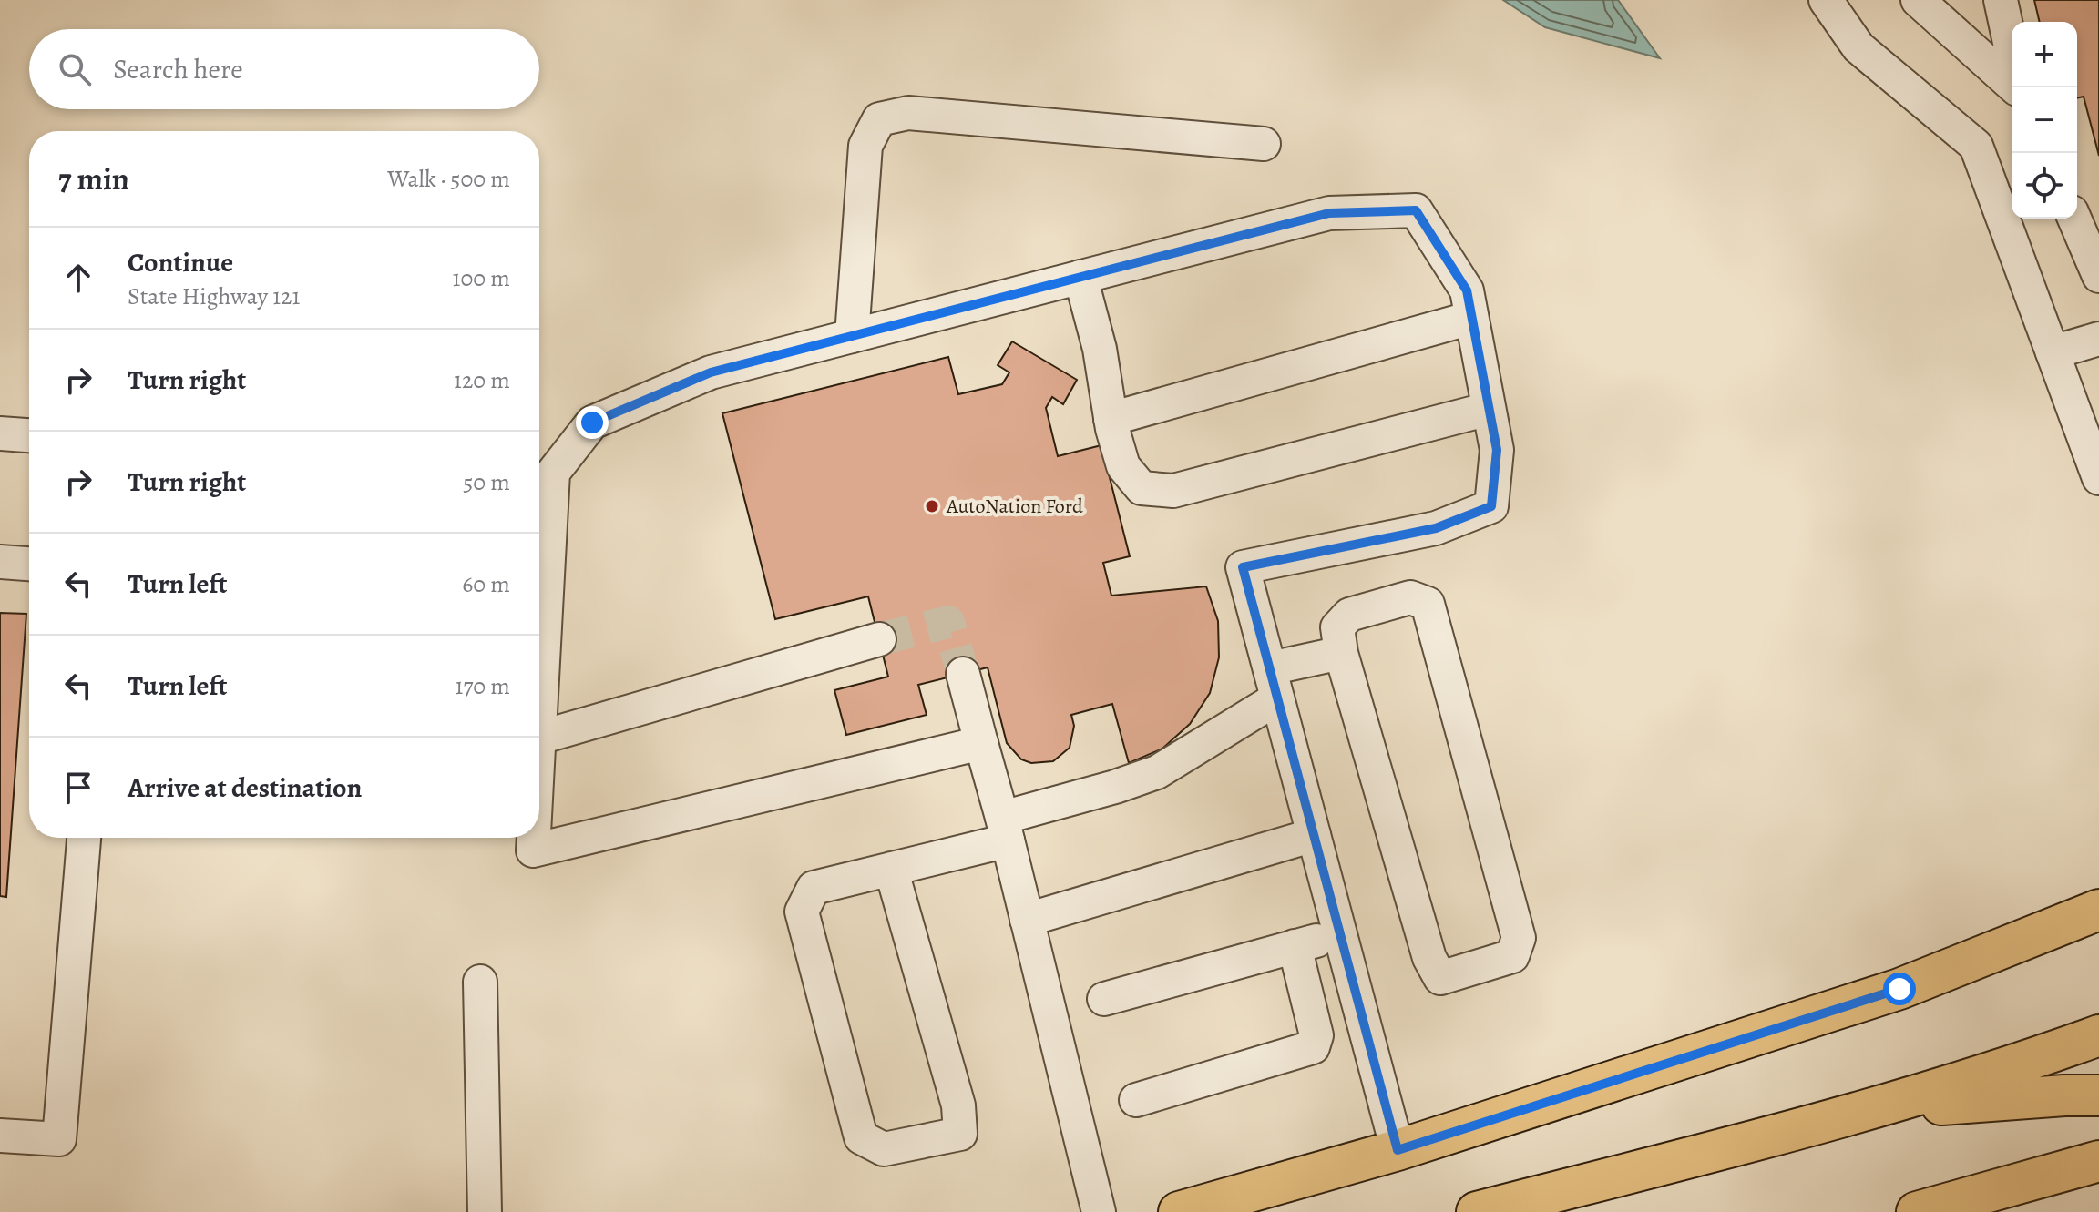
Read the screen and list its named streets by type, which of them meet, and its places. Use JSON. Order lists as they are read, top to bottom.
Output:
{
  "places": ["AutoNation Ford"],
  "page": {
    "map_buttons": ["+", "−"],
    "search": "Search here",
    "heading": ["7 min", "Walk · 500 m"],
    "list": [
      ["Continue", "State Highway 121", "100 m"],
      ["Turn right", "120 m"],
      ["Turn right", "50 m"],
      ["Turn left", "60 m"],
      ["Turn left", "170 m"],
      "Arrive at destination"
    ]
  }
}
